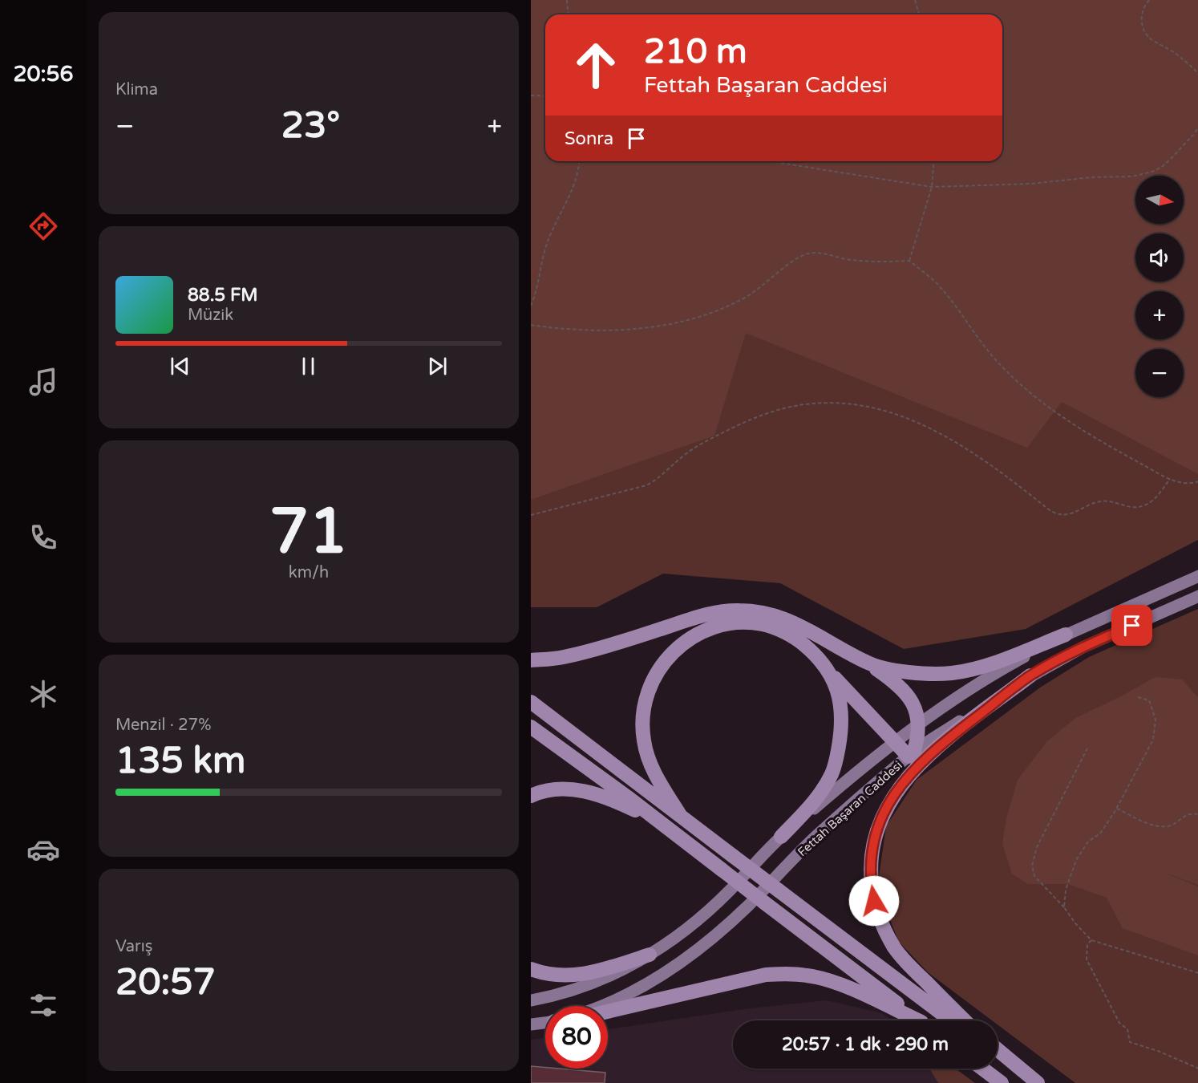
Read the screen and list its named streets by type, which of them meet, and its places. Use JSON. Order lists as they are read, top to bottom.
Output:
{
  "streets": {
    "main road": ["Fettah Başaran Caddesi"]
  },
  "north": "right",
  "page": {
    "tabs": "20:56",
    "tile": [
      "Klima",
      ["71", "km/h"],
      ["Menzil · 27%", "135 km"],
      ["Varış", "20:57"]
    ],
    "turn": ["210 m", "Fettah Başaran Caddesi"],
    "heat": ["−", "23°", "+"],
    "then": "Sonra",
    "map_buttons": ["+", "−"],
    "song": ["88.5 FM", "Müzik"],
    "limit": "80",
    "trip": "20:57 · 1 dk · 290 m"
  }
}
